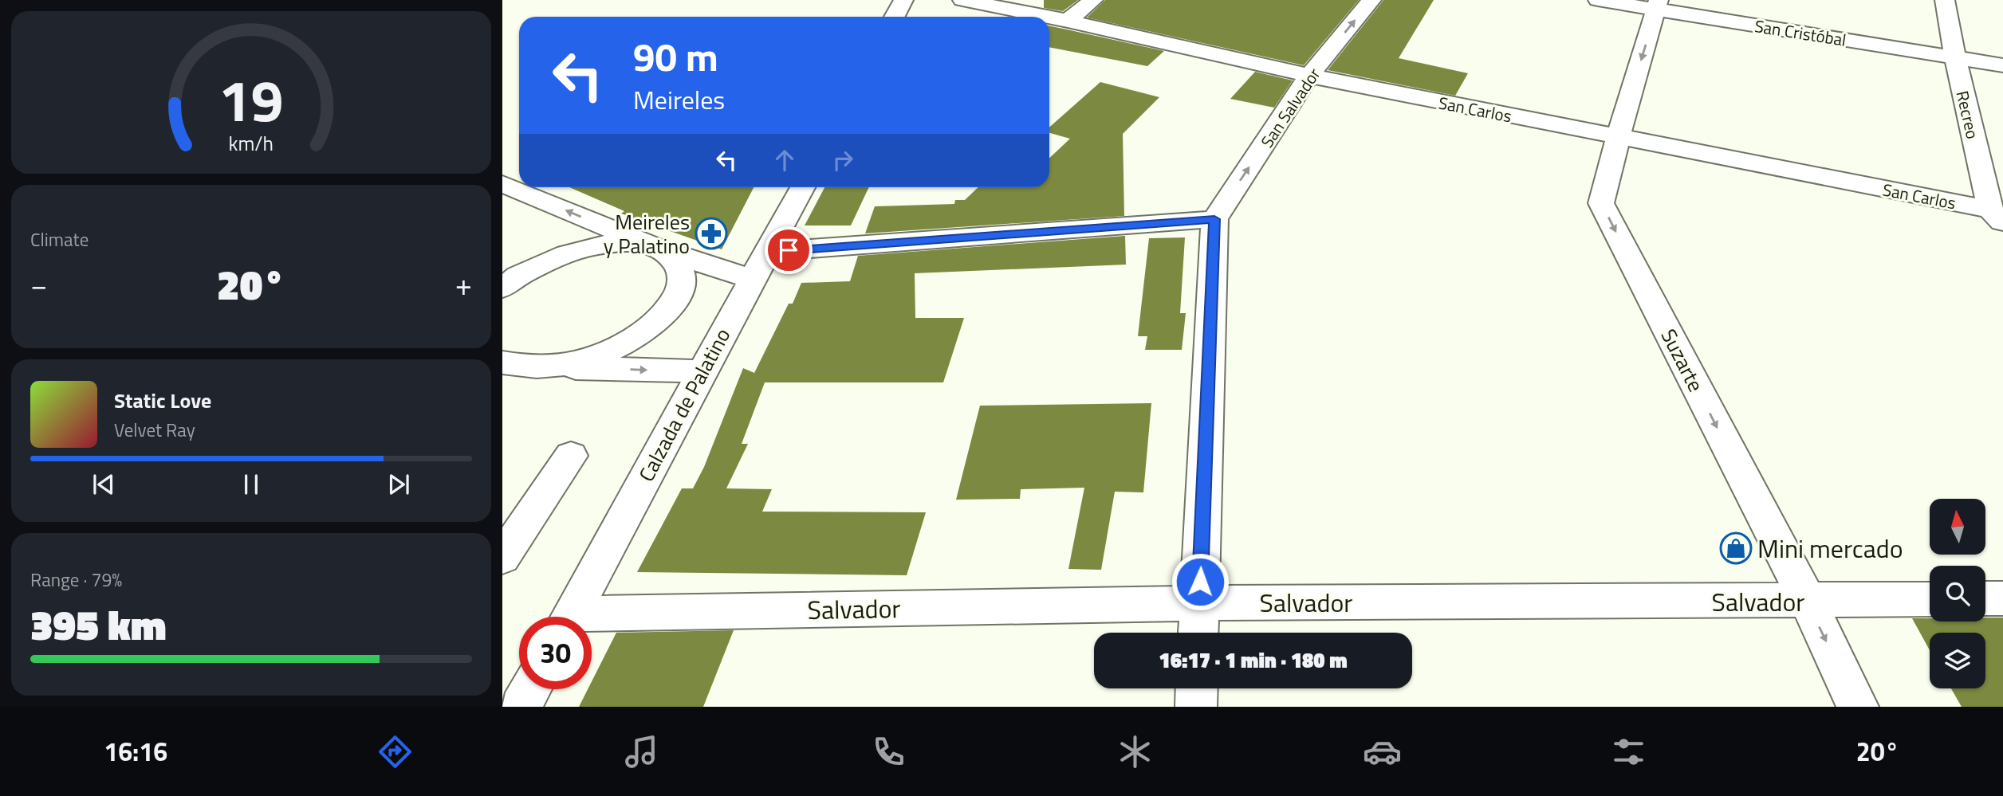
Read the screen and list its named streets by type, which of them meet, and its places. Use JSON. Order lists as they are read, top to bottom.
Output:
{
  "streets": {
    "street": [
      "San Cristóbal",
      "San Salvador",
      "San Carlos",
      "Recreo",
      "Suzarte",
      "Calzada de Palatino",
      "Salvador"
    ]
  },
  "crossings": [
    ["San Cristóbal", "Recreo"],
    ["San Cristóbal", "Suzarte"],
    ["San Salvador", "San Carlos"],
    ["San Carlos", "Recreo"],
    ["San Carlos", "Suzarte"],
    ["Suzarte", "Salvador"]
  ],
  "one_way": ["San Salvador", "Suzarte"],
  "places": {
    "pharmacy": ["Meireles y Palatino"],
    "shop": ["Mini mercado"]
  },
  "north": "top",
  "page": {
    "turn": ["90 m", "Meireles"],
    "tile": [
      "Climate",
      ["Range · 79%", "395 km"]
    ],
    "heat": ["−", "20°", "+"],
    "song": ["Static Love", "Velvet Ray"],
    "limit": "30",
    "trip": "16:17 · 1 min · 180 m",
    "tabs": ["16:16", "20°"],
    "gauge": ["19", "km/h"]
  }
}
